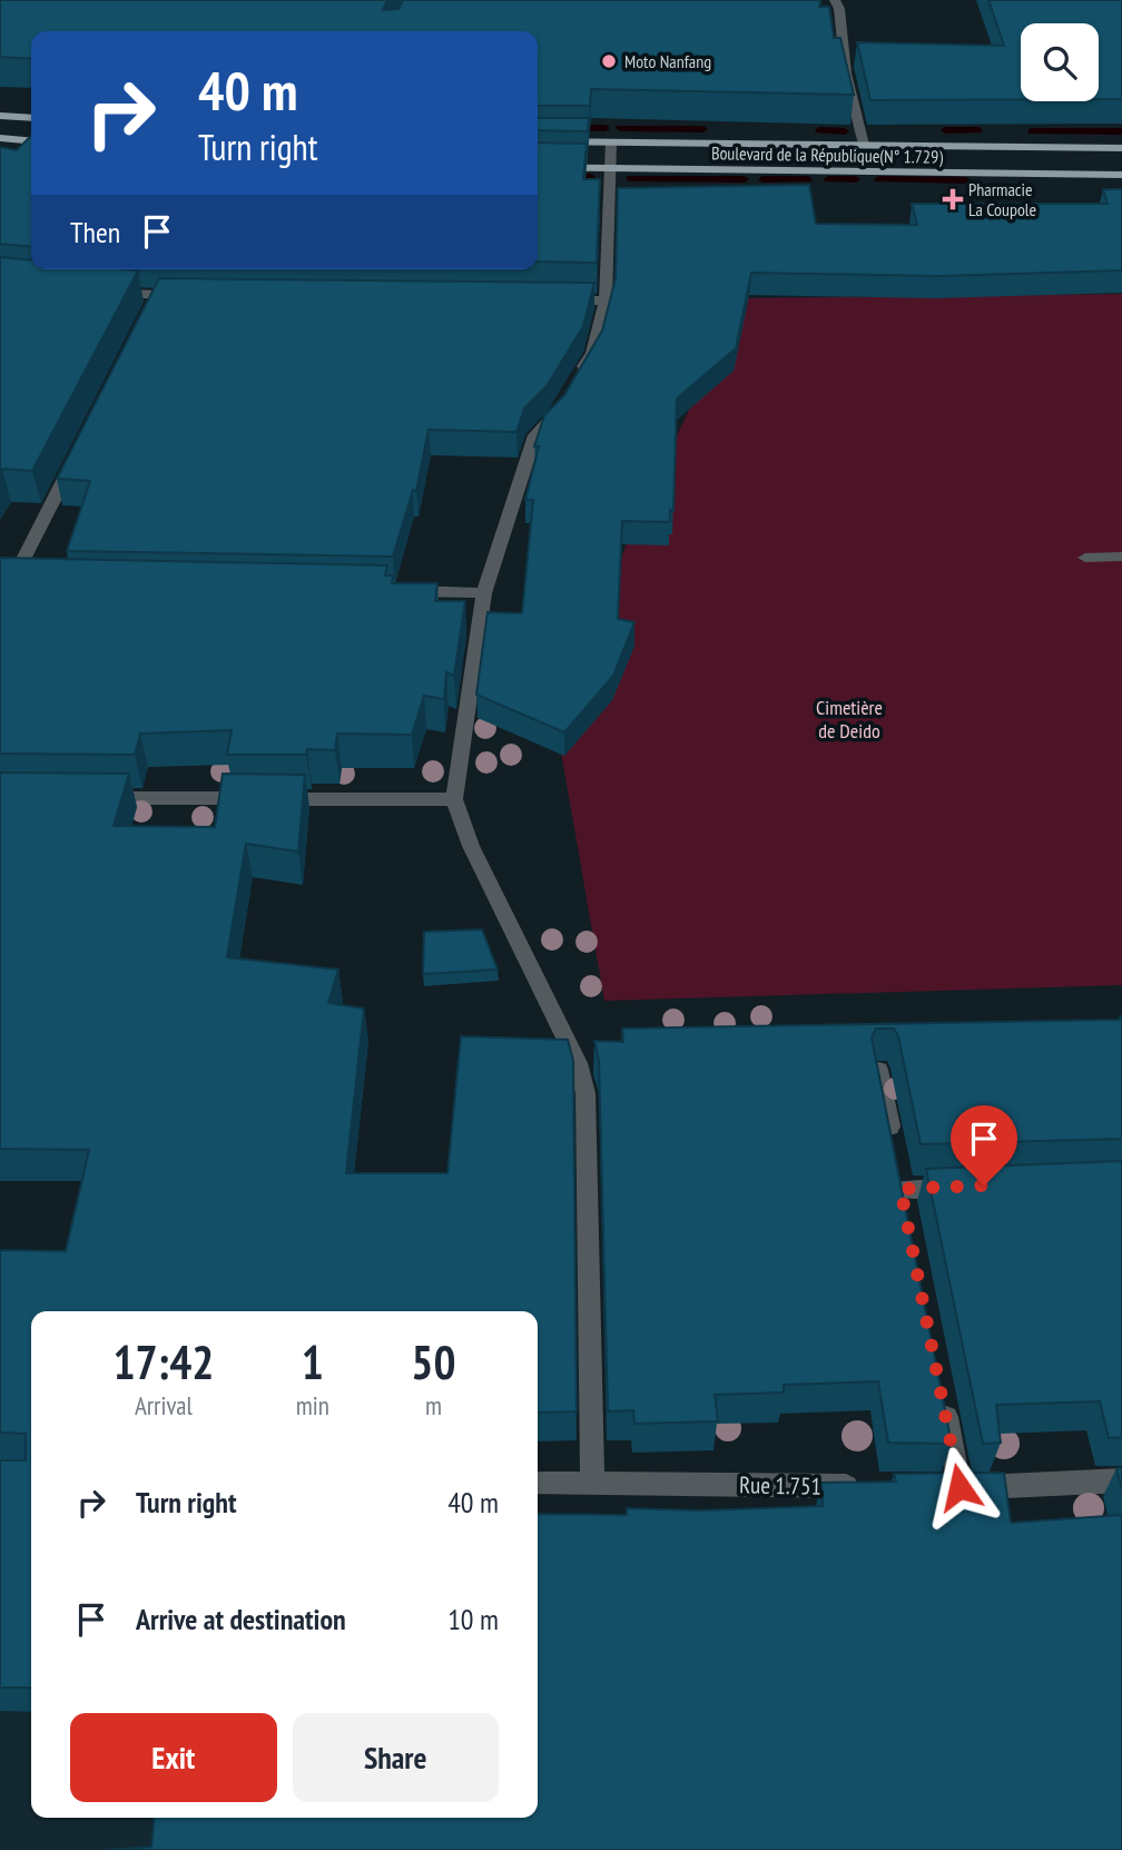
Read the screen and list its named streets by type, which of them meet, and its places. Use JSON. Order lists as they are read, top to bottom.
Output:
{
  "streets": {
    "main road": ["Boulevard de la République(N° 1.729)"],
    "street": ["Rue 1.751"]
  },
  "parks": ["Cimetière de Deido"],
  "places": {
    "other": ["Moto Nanfang"],
    "health": ["Pharmacie La Coupole"]
  },
  "page": {
    "turn": ["40 m", "Turn right"],
    "then": "Then",
    "eta": [
      "17:42",
      "Arrival",
      "1",
      "min",
      "50",
      "m"
    ],
    "list": [
      {
        "name": "Turn right",
        "value": "40 m"
      },
      {
        "name": "Arrive at destination",
        "value": "10 m"
      }
    ],
    "buttons": ["Exit", "Share"]
  }
}
